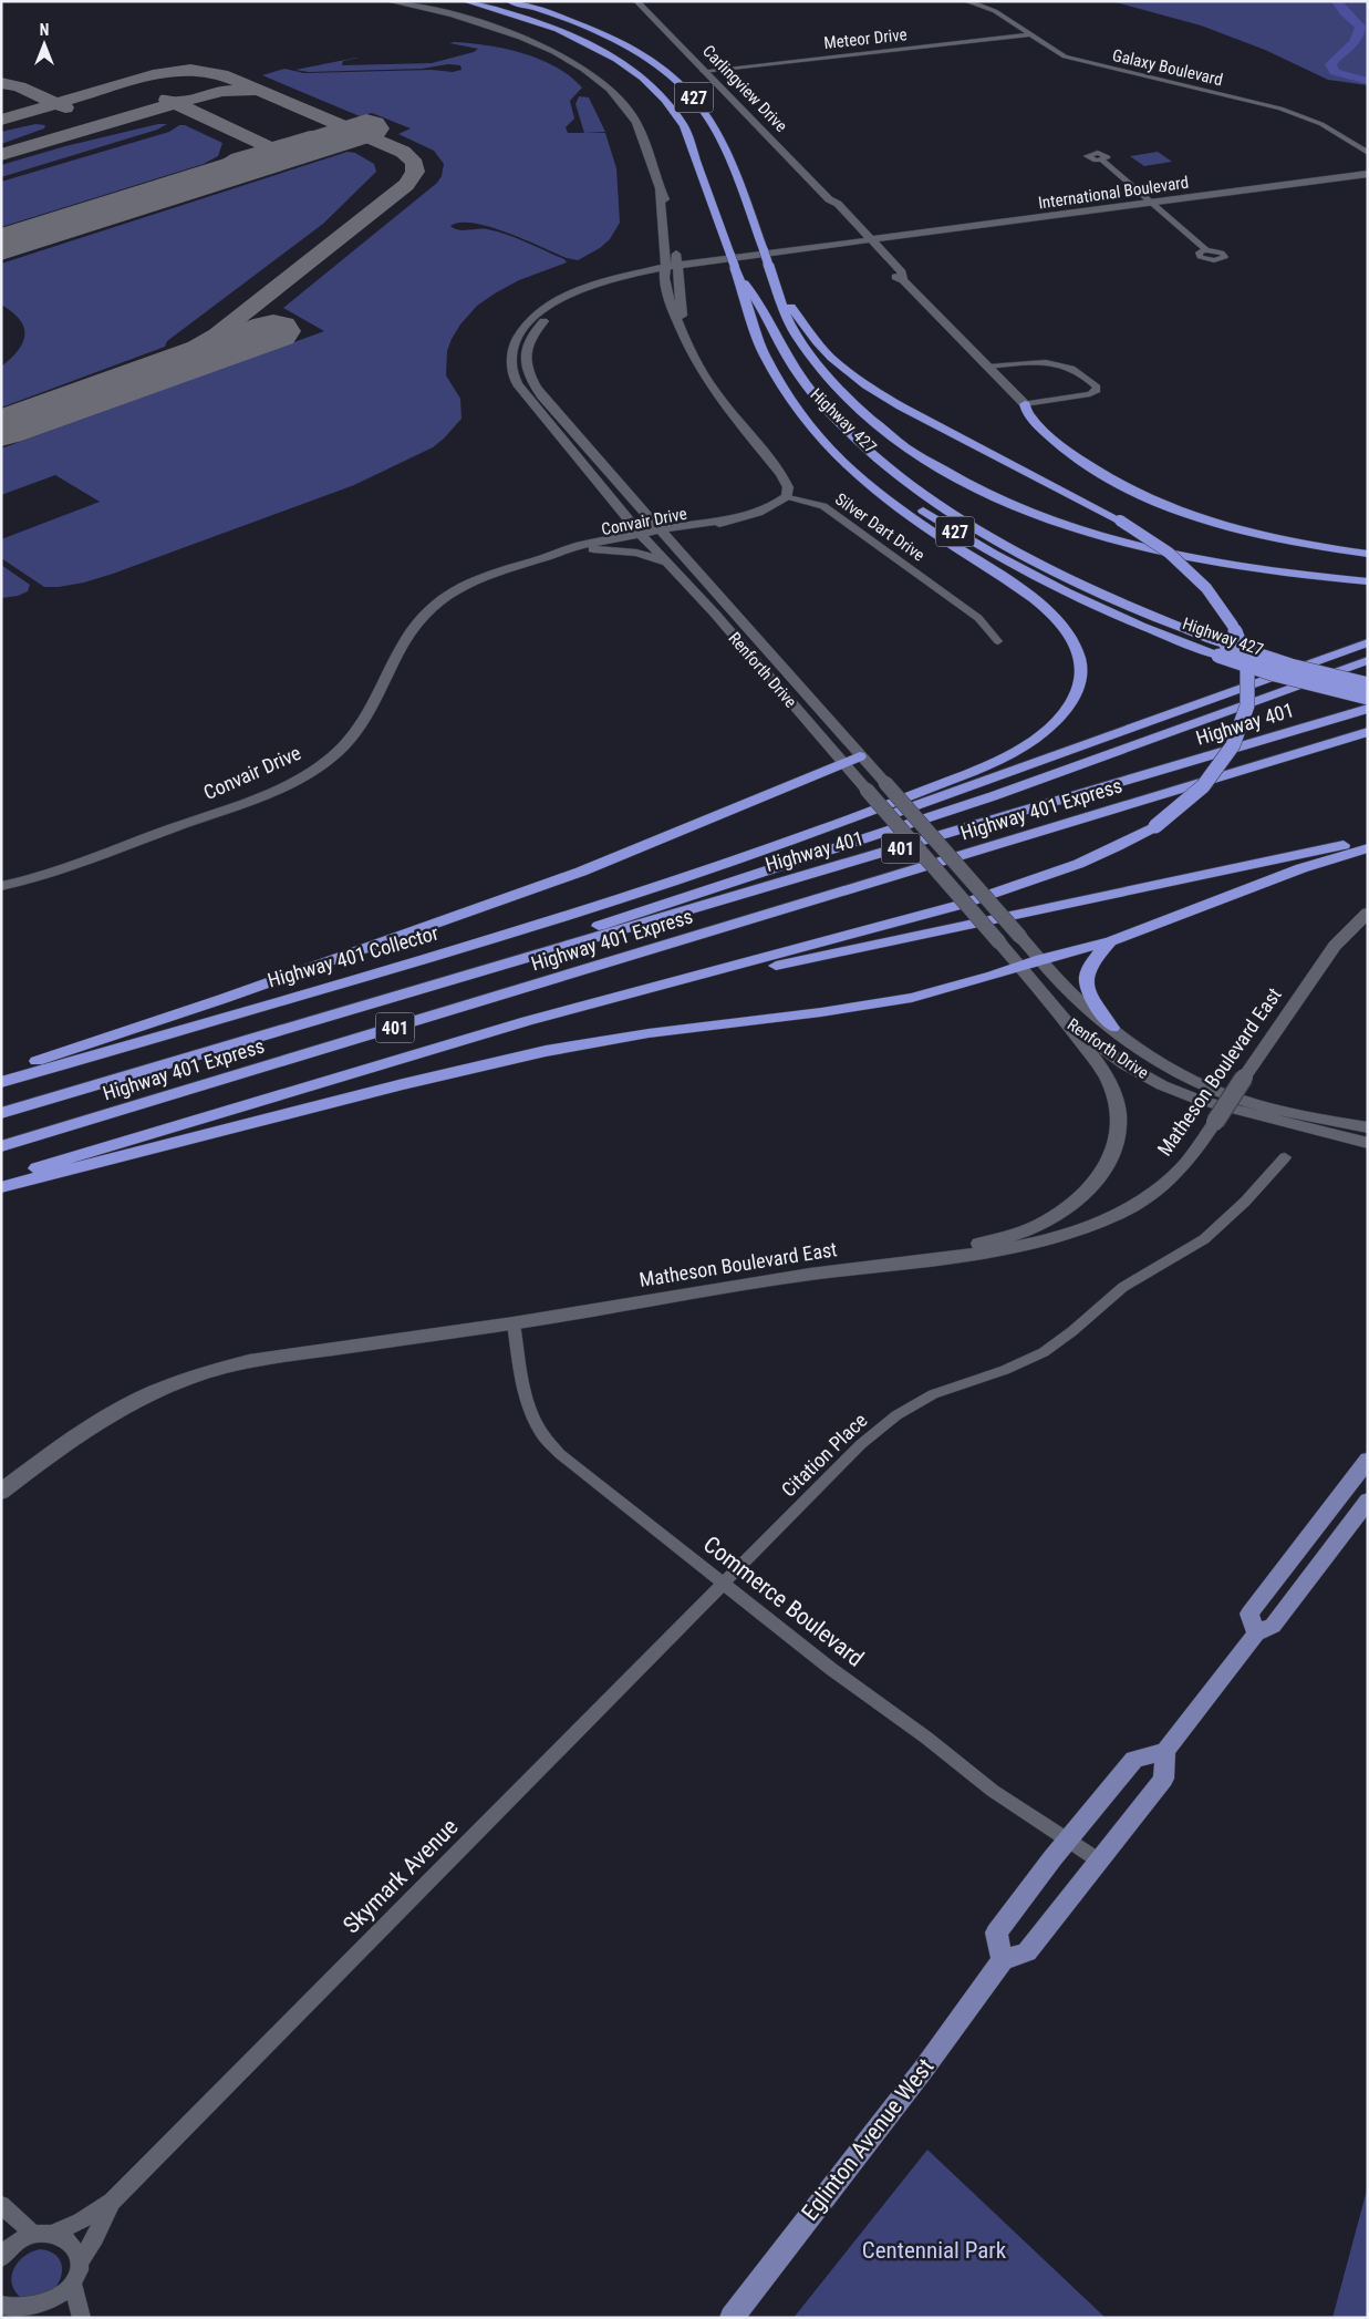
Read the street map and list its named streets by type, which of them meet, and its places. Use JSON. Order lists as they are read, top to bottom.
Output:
{
  "streets": {
    "highway": [
      "427",
      "Highway 427",
      "Highway 401",
      "Highway 401 Express",
      "401",
      "Highway 401 Collector"
    ],
    "main road": [
      "Carlingview Drive",
      "International Boulevard",
      "Convair Drive",
      "Renforth Drive",
      "Matheson Boulevard East",
      "Eglinton Avenue West"
    ],
    "street": [
      "Meteor Drive",
      "Galaxy Boulevard",
      "Silver Dart Drive",
      "Citation Place",
      "Commerce Boulevard",
      "Skymark Avenue"
    ]
  },
  "crossings": [
    ["Meteor Drive", "Galaxy Boulevard"],
    ["Meteor Drive", "Carlingview Drive"],
    ["Carlingview Drive", "International Boulevard"],
    ["Carlingview Drive", "Renforth Drive"],
    ["International Boulevard", "Renforth Drive"],
    ["Convair Drive", "Silver Dart Drive"],
    ["Convair Drive", "Renforth Drive"],
    ["Highway 401", "Highway 401 Express"],
    ["Highway 401 Express", "401"],
    ["Matheson Boulevard East", "Commerce Boulevard"],
    ["Citation Place", "Commerce Boulevard"],
    ["Citation Place", "Skymark Avenue"],
    ["Commerce Boulevard", "Skymark Avenue"]
  ],
  "parks": ["Centennial Park"],
  "north": "top"
}
